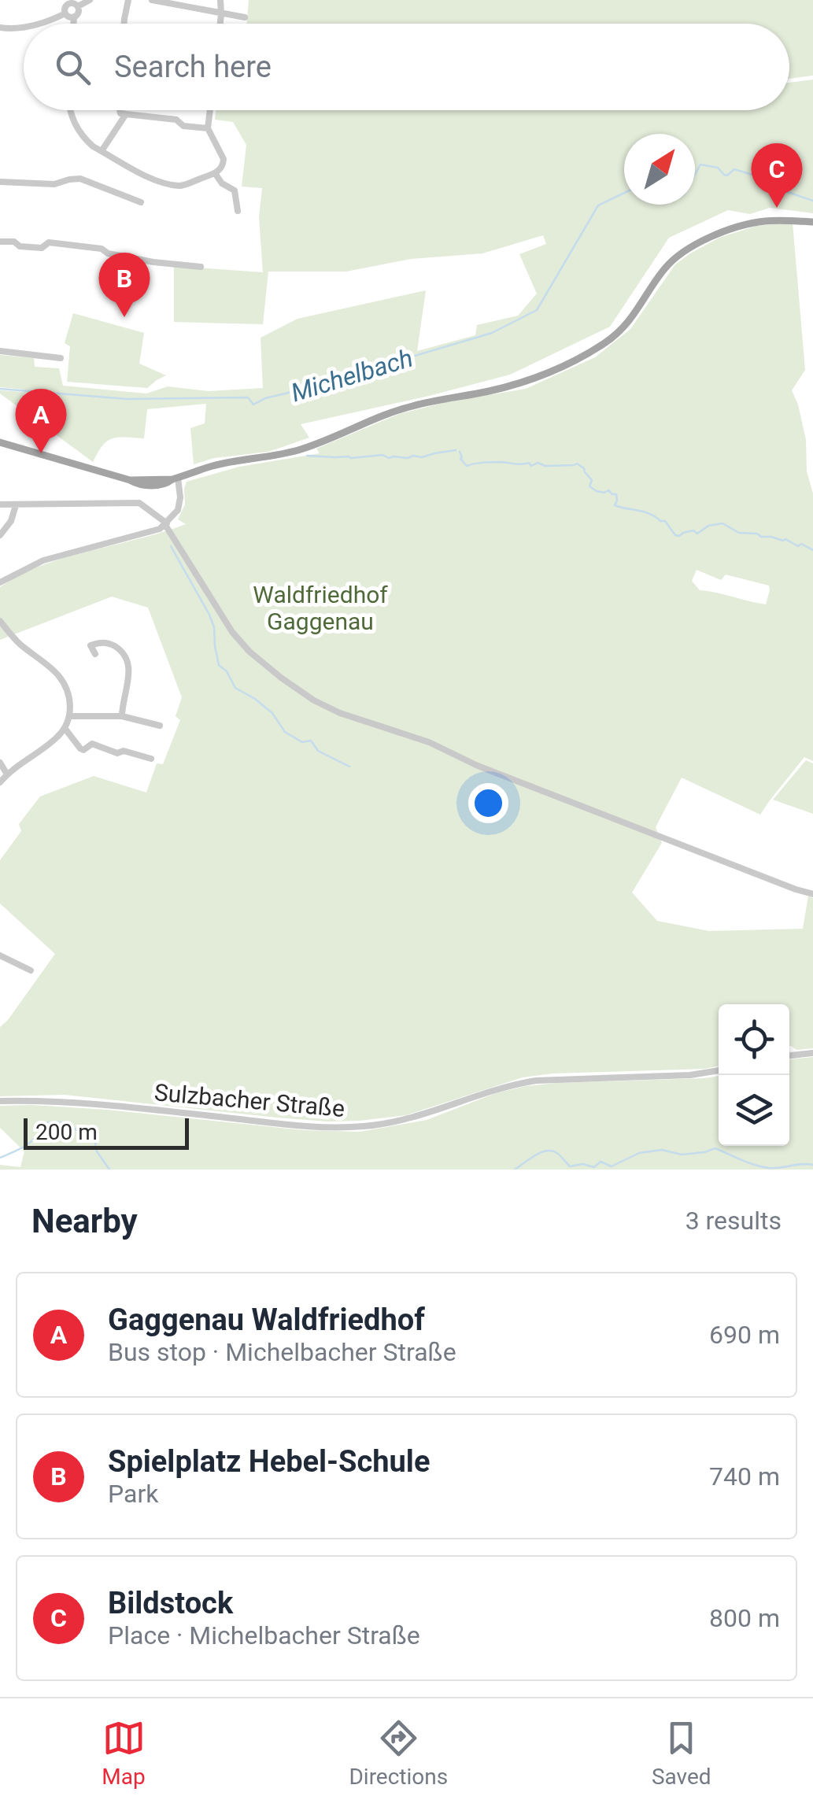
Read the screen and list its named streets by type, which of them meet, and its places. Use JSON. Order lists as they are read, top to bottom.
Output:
{
  "streets": {
    "street": ["Sulzbacher Straße"]
  },
  "water": ["Michelbach"],
  "parks": ["Waldfriedhof Gaggenau"],
  "scale_bar": "200 m",
  "north": "top right",
  "page": {
    "search": "Search here",
    "pins": ["C", "B", "A"],
    "scale": "200 m",
    "heading": ["Nearby", "3 results"],
    "list": [
      {
        "mark": "A",
        "name": "Gaggenau Waldfriedhof",
        "note": "Bus stop · Michelbacher Straße",
        "value": "690 m"
      },
      {
        "mark": "B",
        "name": "Spielplatz Hebel-Schule",
        "note": "Park",
        "value": "740 m"
      },
      {
        "mark": "C",
        "name": "Bildstock",
        "note": "Place · Michelbacher Straße",
        "value": "800 m"
      }
    ],
    "nav": ["Map", "Directions", "Saved"]
  }
}
